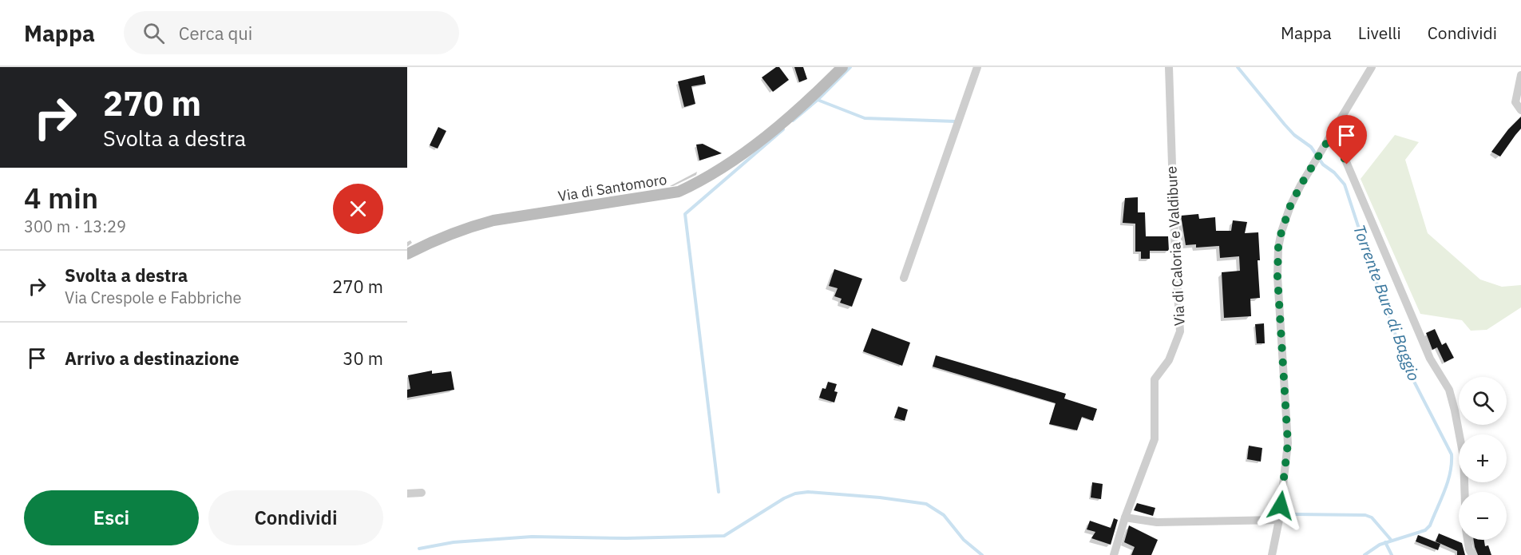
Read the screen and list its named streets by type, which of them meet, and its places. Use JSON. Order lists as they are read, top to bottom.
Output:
{
  "streets": {
    "main road": ["Via di Santomoro"],
    "street": ["Via di Caloria e Valdibure"]
  },
  "water": ["Torrente Bure di Baggio"],
  "page": {
    "header": "Mappa",
    "search": "Cerca qui",
    "nav": ["Mappa", "Livelli", "Condividi"],
    "turn": ["270 m", "Svolta a destra"],
    "heading": ["4 min", "300 m · 13:29"],
    "list": [
      {
        "name": "Svolta a destra",
        "note": "Via Crespole e Fabbriche",
        "value": "270 m"
      },
      {
        "name": "Arrivo a destinazione",
        "value": "30 m"
      }
    ],
    "map_buttons": ["+", "−"],
    "buttons": ["Esci", "Condividi"]
  }
}
